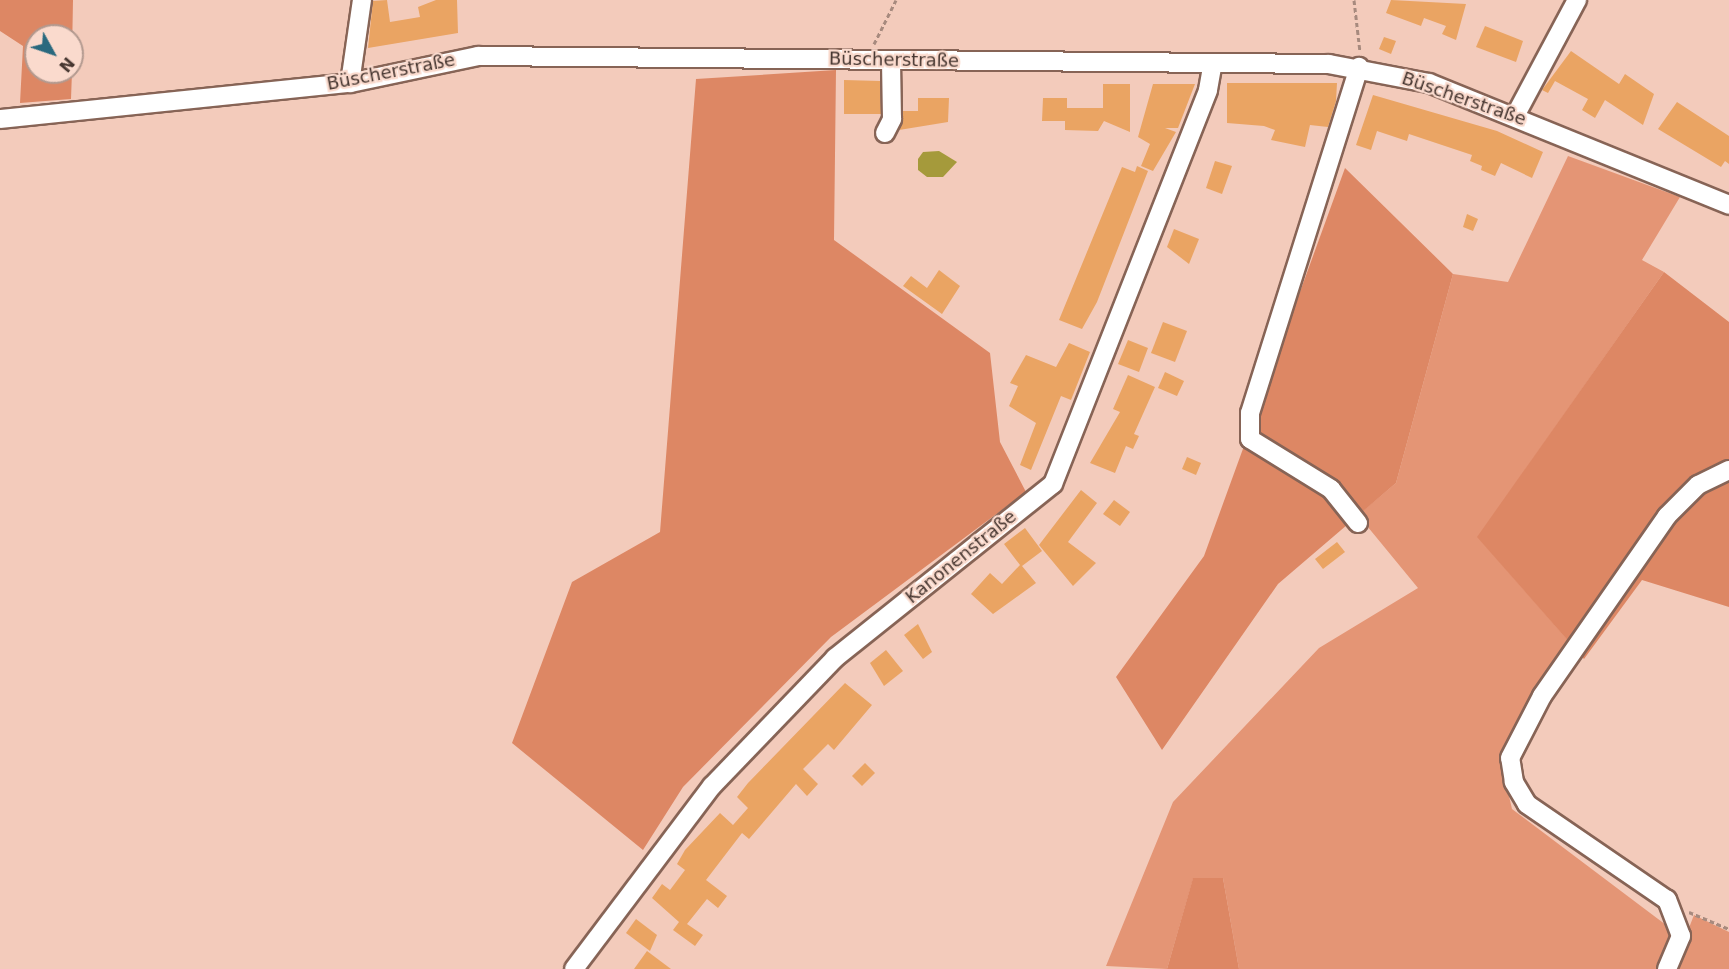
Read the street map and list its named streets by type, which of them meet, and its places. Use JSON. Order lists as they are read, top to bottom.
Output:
{
  "streets": {
    "street": ["Büscherstraße", "Kanonenstraße"]
  },
  "crossings": [
    ["Büscherstraße", "Kanonenstraße"]
  ],
  "north": "bottom right"
}
